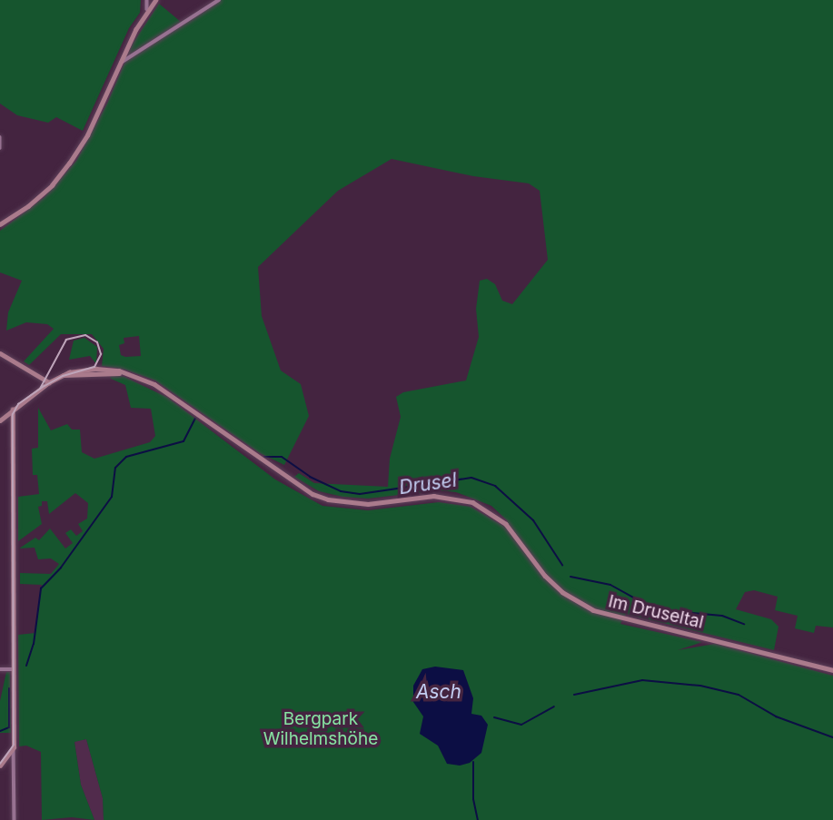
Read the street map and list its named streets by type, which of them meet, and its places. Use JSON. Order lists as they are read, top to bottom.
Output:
{
  "streets": {
    "main road": ["Im Druseltal"]
  },
  "water": ["Drusel", "Asch"],
  "parks": ["Bergpark Wilhelmshöhe"]
}
